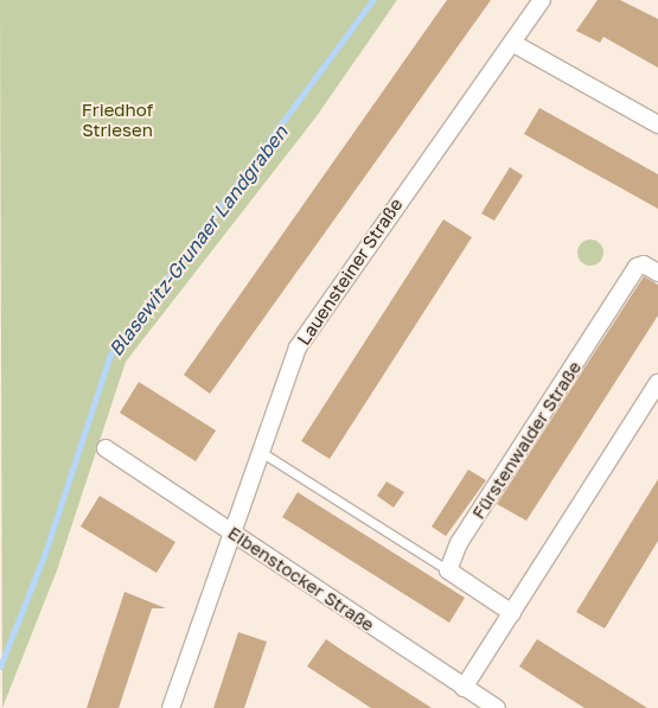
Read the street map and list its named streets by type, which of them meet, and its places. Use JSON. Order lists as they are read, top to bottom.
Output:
{
  "streets": {
    "street": ["Lauensteiner Straße", "Fürstenwalder Straße", "Eibenstocker Straße"]
  },
  "crossings": [
    ["Lauensteiner Straße", "Eibenstocker Straße"]
  ],
  "water": ["Blasewitz‐Grunaer Landgraben"],
  "parks": ["Friedhof Striesen"]
}
